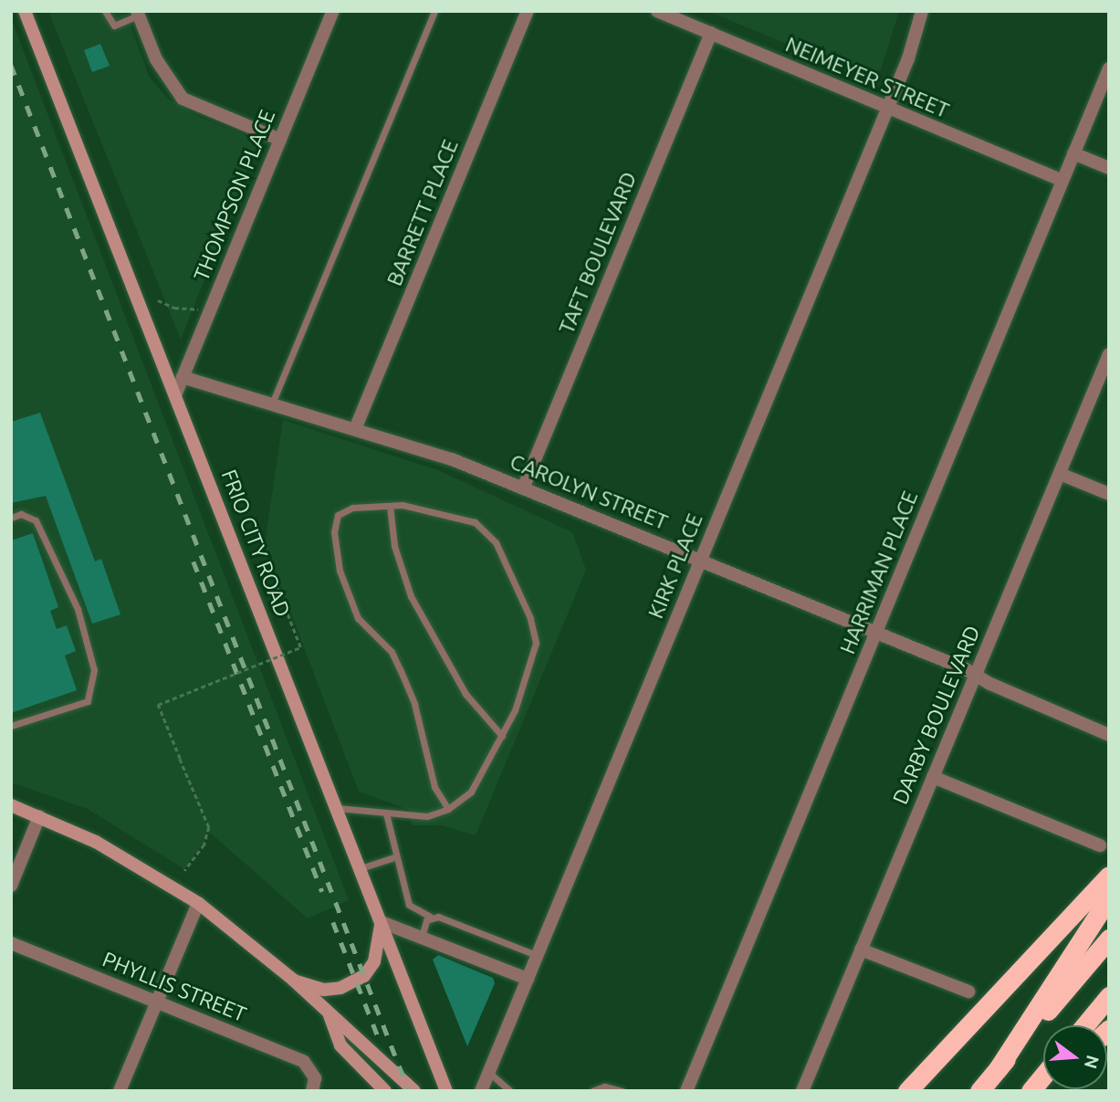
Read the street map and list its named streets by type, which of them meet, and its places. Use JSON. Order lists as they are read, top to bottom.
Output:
{
  "streets": {
    "main road": ["FRIO CITY ROAD"],
    "street": [
      "NEIMEYER STREET",
      "THOMPSON PLACE",
      "BARRETT PLACE",
      "TAFT BOULEVARD",
      "CAROLYN STREET",
      "KIRK PLACE",
      "HARRIMAN PLACE",
      "DARBY BOULEVARD",
      "PHYLLIS STREET"
    ]
  },
  "crossings": [
    ["NEIMEYER STREET", "TAFT BOULEVARD"],
    ["NEIMEYER STREET", "KIRK PLACE"],
    ["NEIMEYER STREET", "HARRIMAN PLACE"],
    ["THOMPSON PLACE", "CAROLYN STREET"],
    ["THOMPSON PLACE", "FRIO CITY ROAD"],
    ["BARRETT PLACE", "CAROLYN STREET"],
    ["TAFT BOULEVARD", "CAROLYN STREET"],
    ["CAROLYN STREET", "KIRK PLACE"],
    ["CAROLYN STREET", "HARRIMAN PLACE"],
    ["CAROLYN STREET", "DARBY BOULEVARD"]
  ],
  "north": "right"
}
